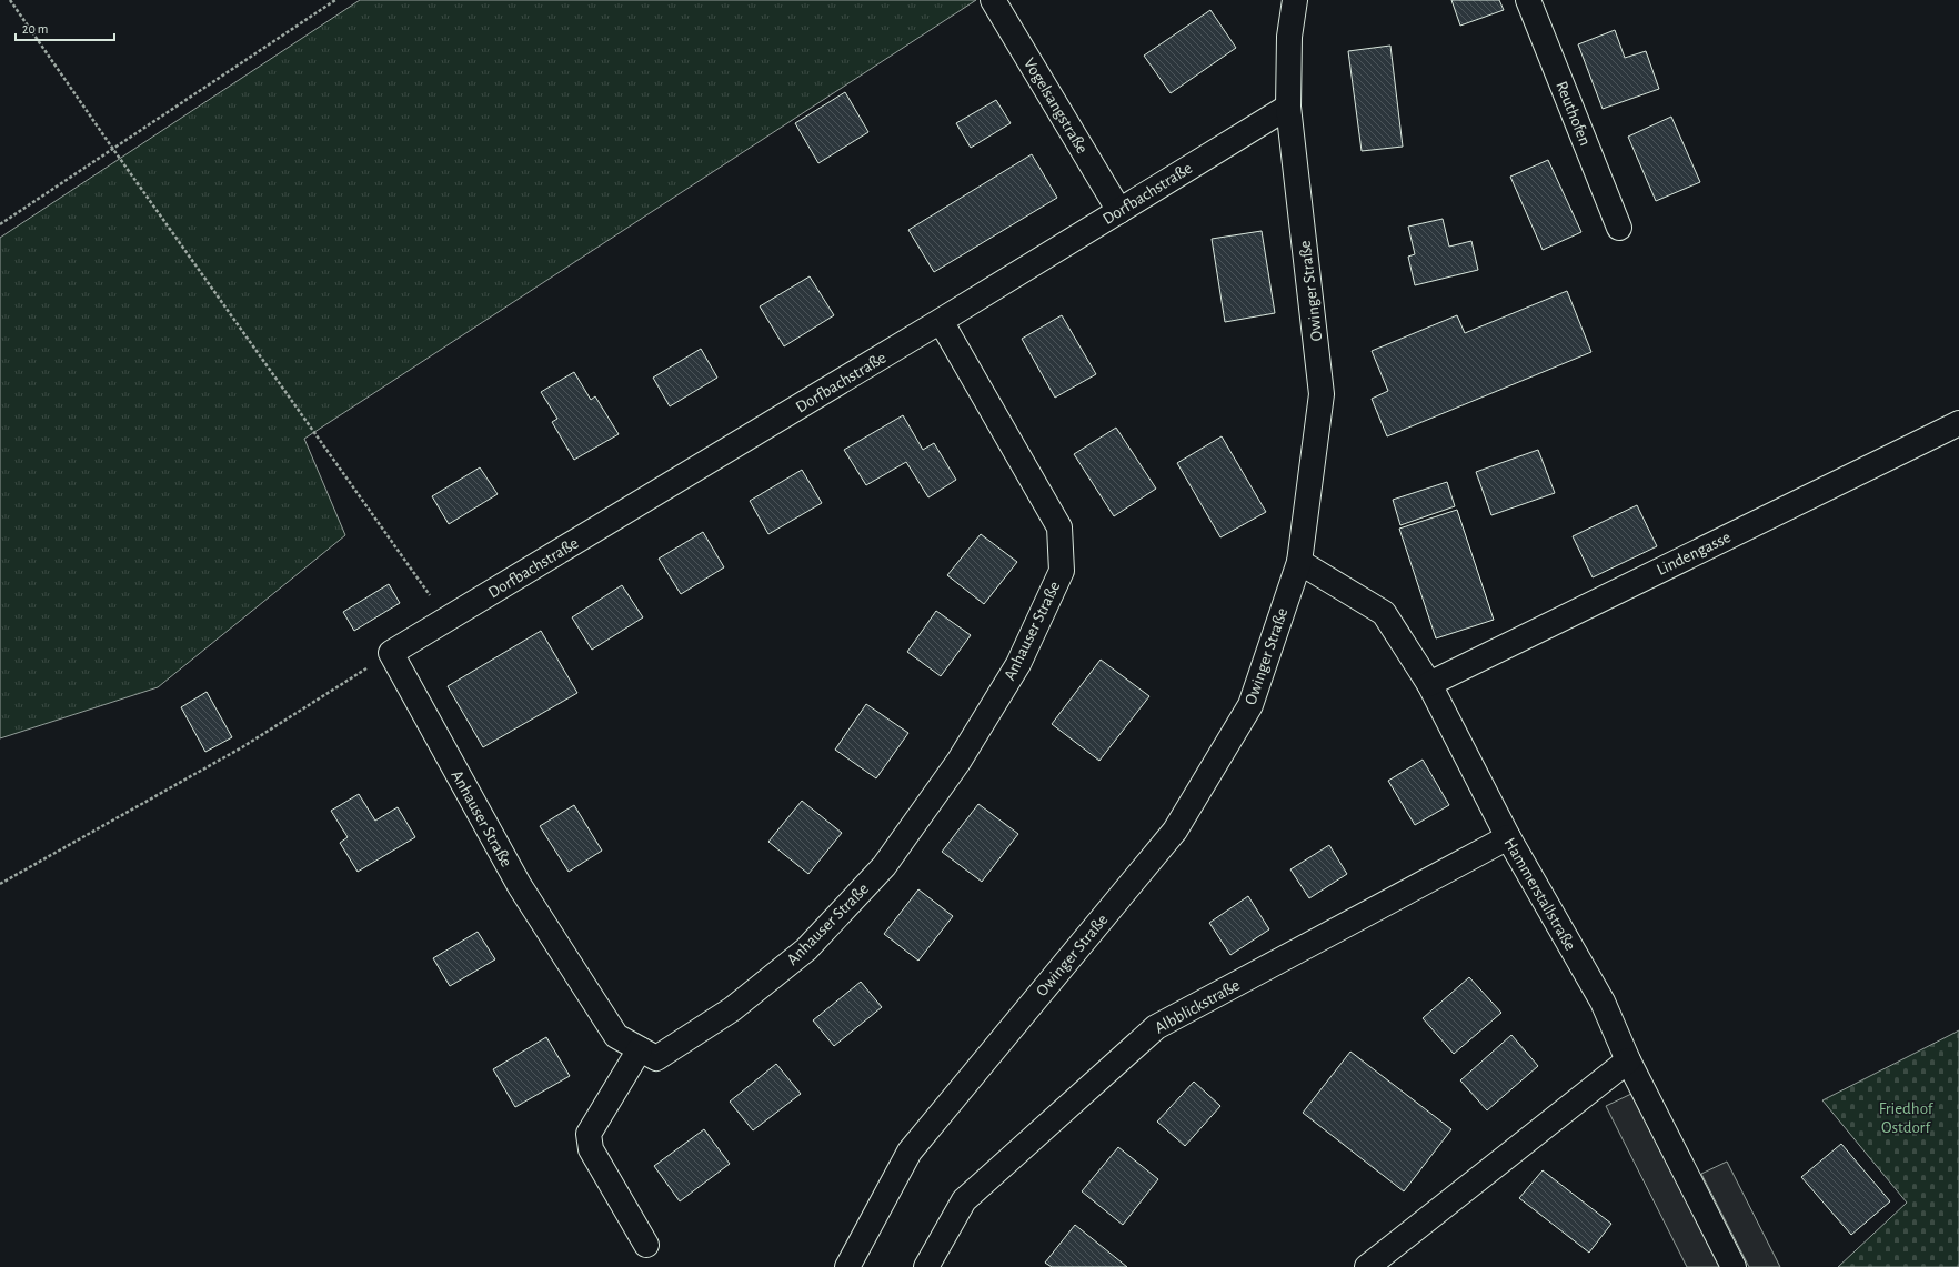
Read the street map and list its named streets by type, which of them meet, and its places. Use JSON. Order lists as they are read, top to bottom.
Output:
{
  "streets": {
    "street": [
      "Vogelsangstraße",
      "Reuthofen",
      "Dorfbachstraße",
      "Owinger Straße",
      "Lindengasse",
      "Anhauser Straße",
      "Hammerstallstraße",
      "Albblickstraße"
    ]
  },
  "crossings": [
    ["Vogelsangstraße", "Dorfbachstraße"],
    ["Dorfbachstraße", "Owinger Straße"],
    ["Dorfbachstraße", "Anhauser Straße"],
    ["Owinger Straße", "Hammerstallstraße"],
    ["Lindengasse", "Hammerstallstraße"],
    ["Hammerstallstraße", "Albblickstraße"]
  ],
  "parks": ["Friedhof Ostdorf"],
  "scale_bar": "20 m"
}
